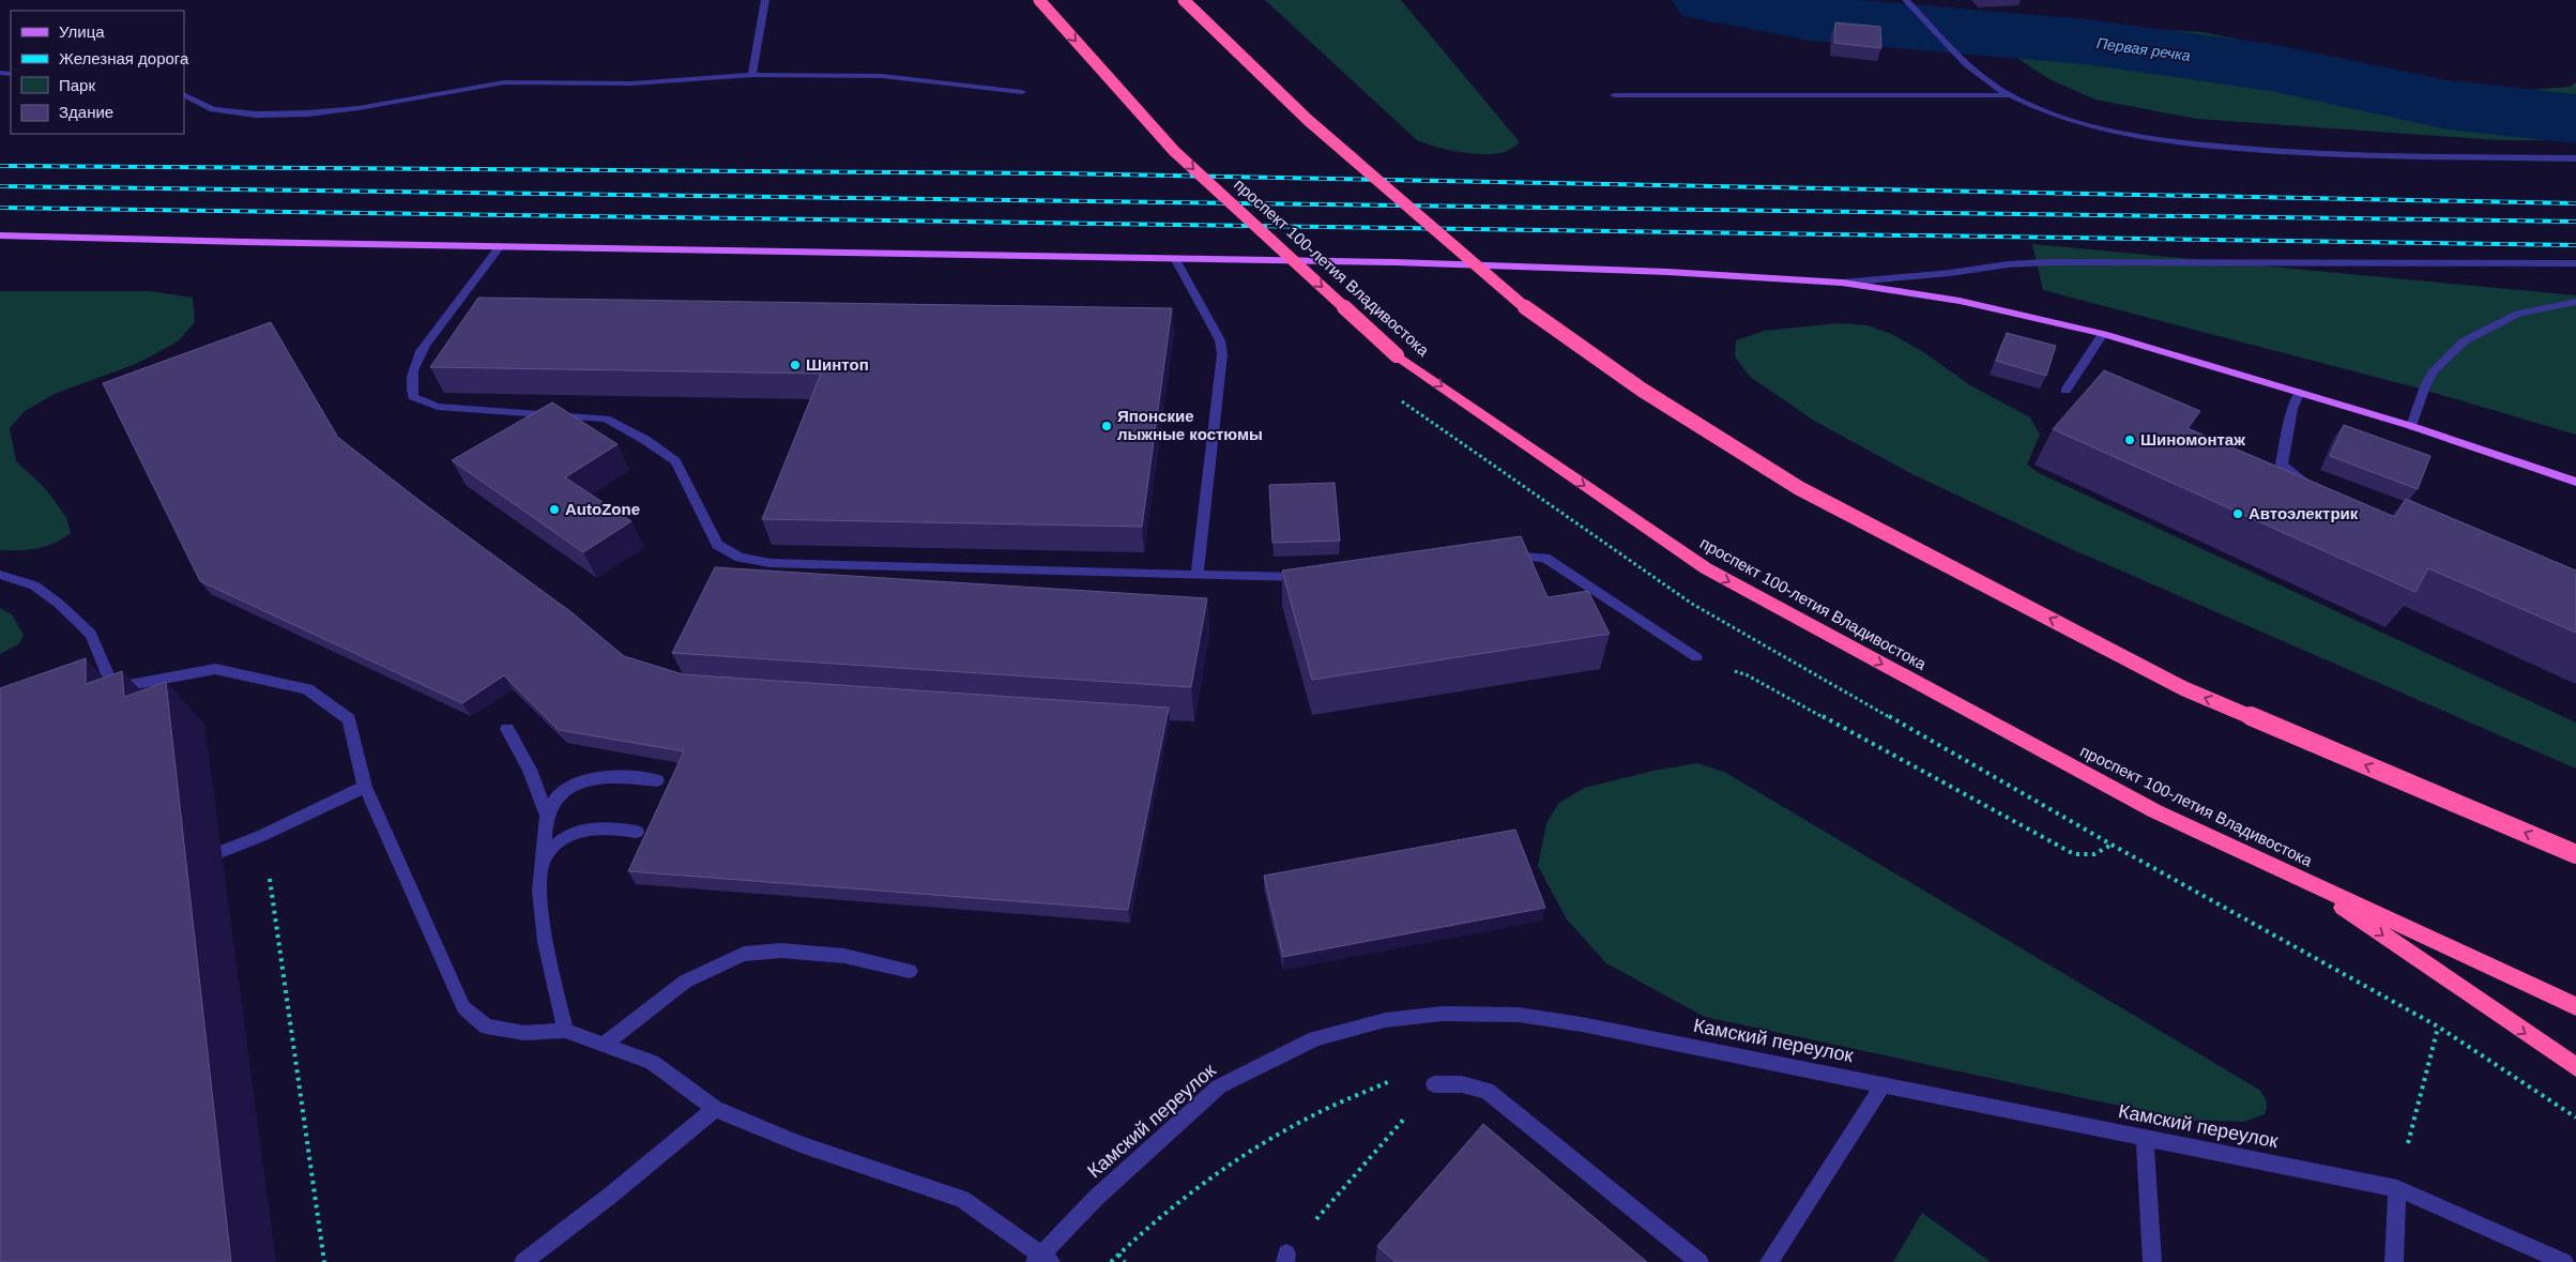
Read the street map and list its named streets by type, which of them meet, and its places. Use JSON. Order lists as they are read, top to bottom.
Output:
{
  "streets": {
    "highway": ["проспект 100-летия Владивостока"],
    "street": ["Камский переулок"]
  },
  "water": ["Первая речка"],
  "places": [
    "Шинтоп",
    "Японские лыжные костюмы",
    "Шиномонтаж",
    "AutoZone",
    "Автоэлектрик"
  ],
  "legend": [
    "Улица",
    "Железная дорога",
    "Парк",
    "Здание"
  ]
}
